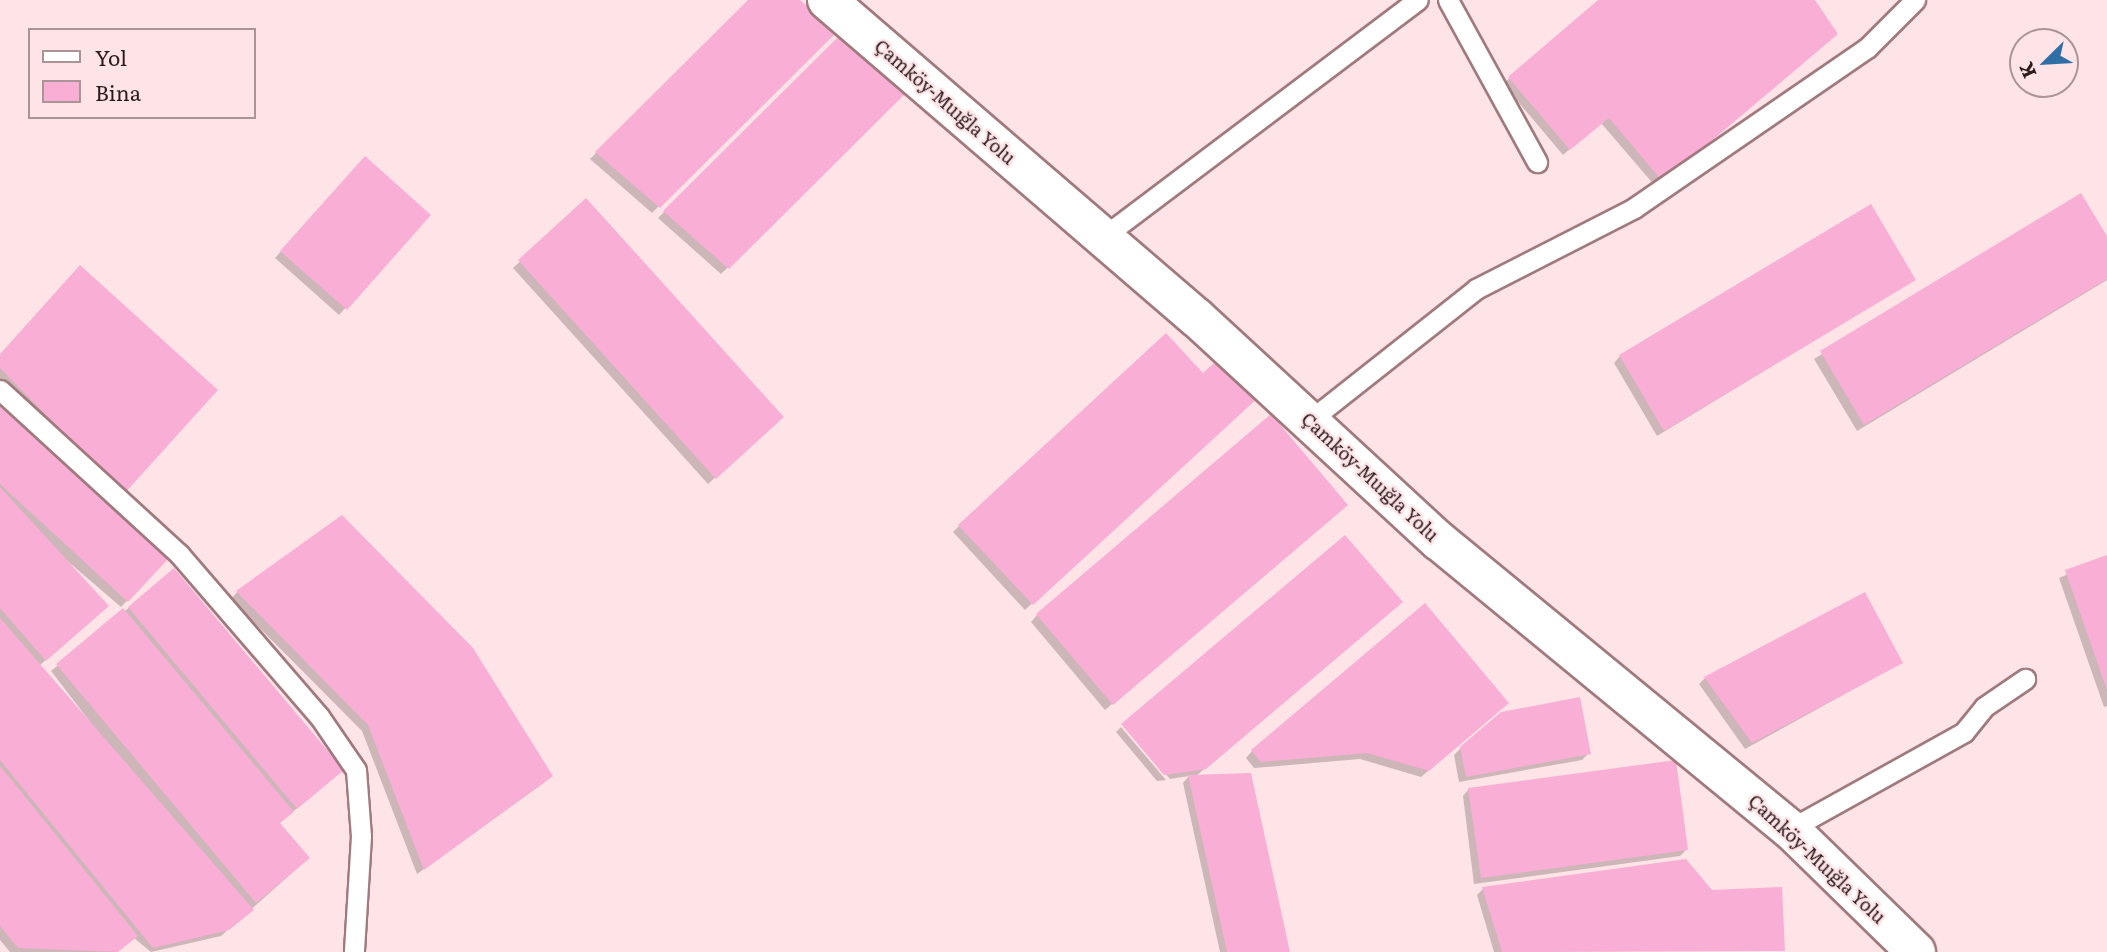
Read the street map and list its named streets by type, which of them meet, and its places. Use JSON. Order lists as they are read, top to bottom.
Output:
{
  "streets": {
    "street": ["Çamköy-Muığla Yolu"]
  },
  "legend": ["Yol", "Bina"],
  "north": "bottom left"
}
